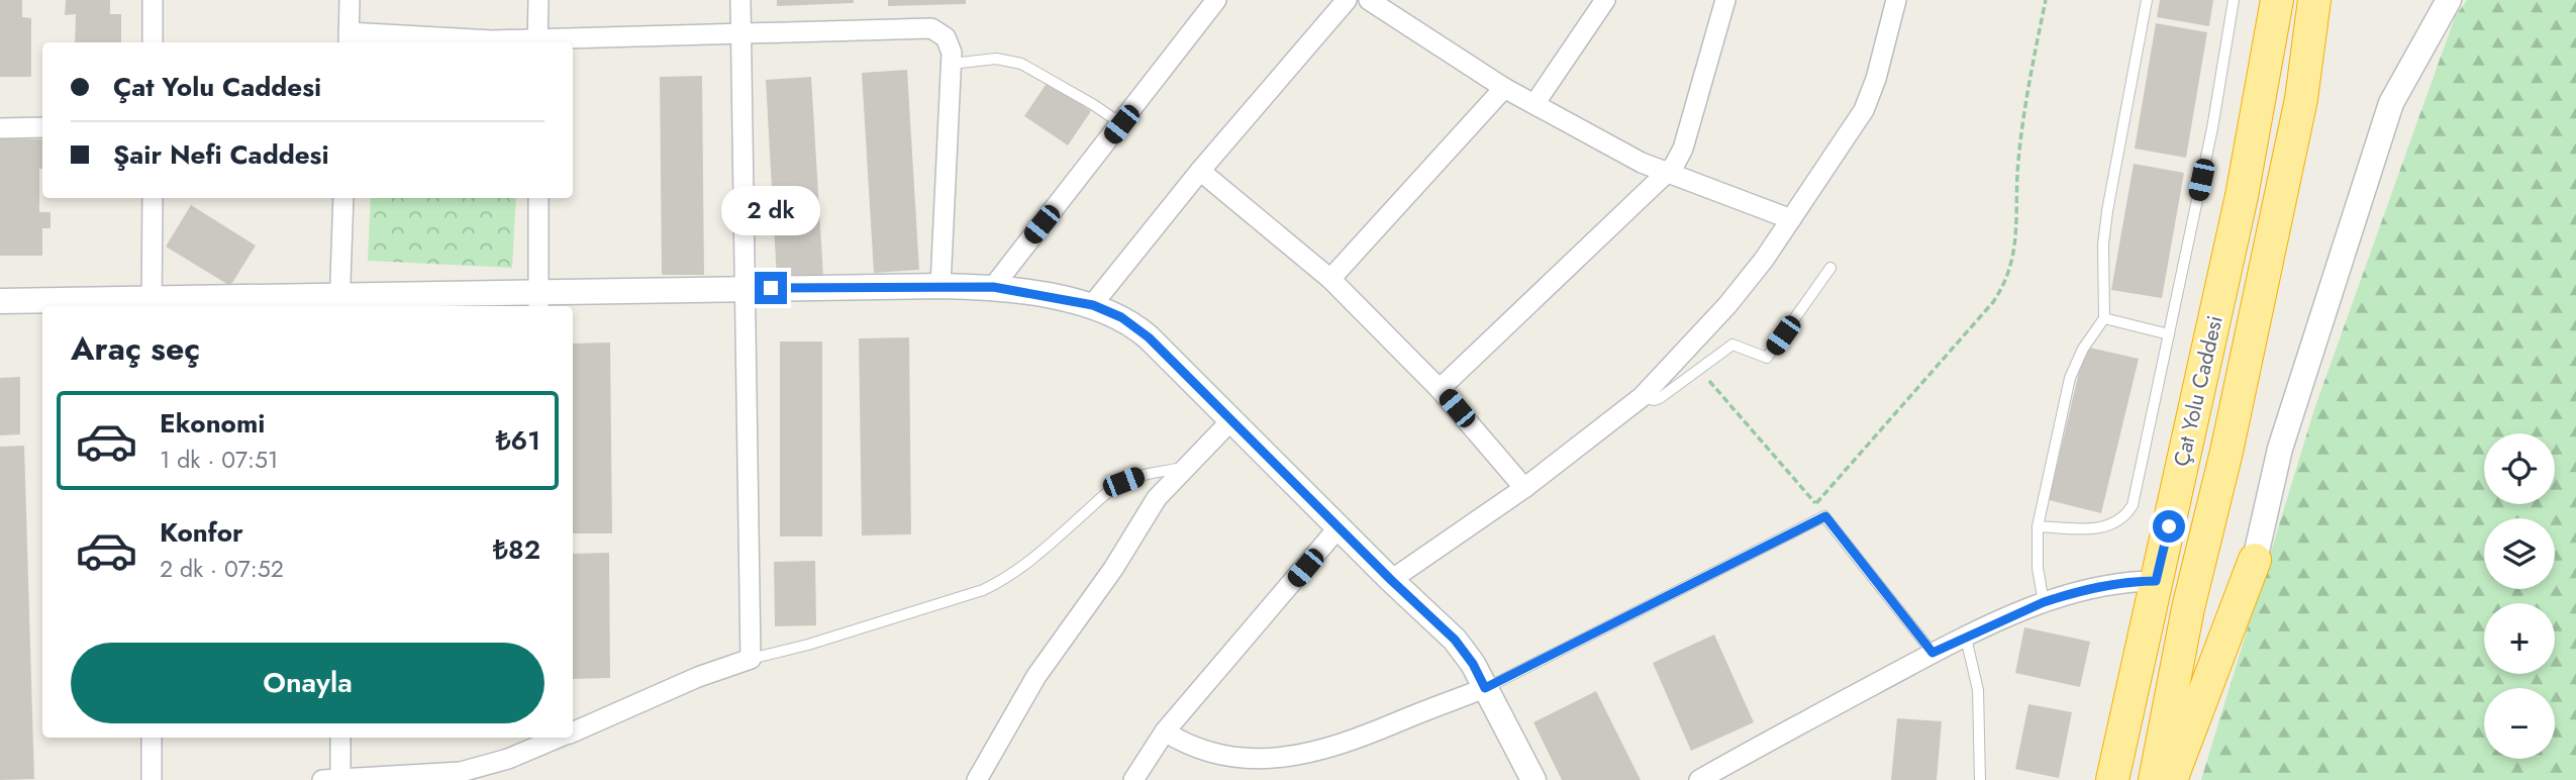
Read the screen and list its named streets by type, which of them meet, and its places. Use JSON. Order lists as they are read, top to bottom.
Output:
{
  "streets": {
    "highway": ["Çat Yolu Caddesi"]
  },
  "page": {
    "banner": ["Çat Yolu Caddesi", "Şair Nefi Caddesi"],
    "bubble": "2 dk",
    "heading": "Araç seç",
    "list": [
      {
        "name": "Ekonomi",
        "note": "1 dk · 07:51",
        "value": "₺61"
      },
      {
        "name": "Konfor",
        "note": "2 dk · 07:52",
        "value": "₺82"
      }
    ],
    "map_buttons": ["+", "−"],
    "buttons": "Onayla"
  }
}
